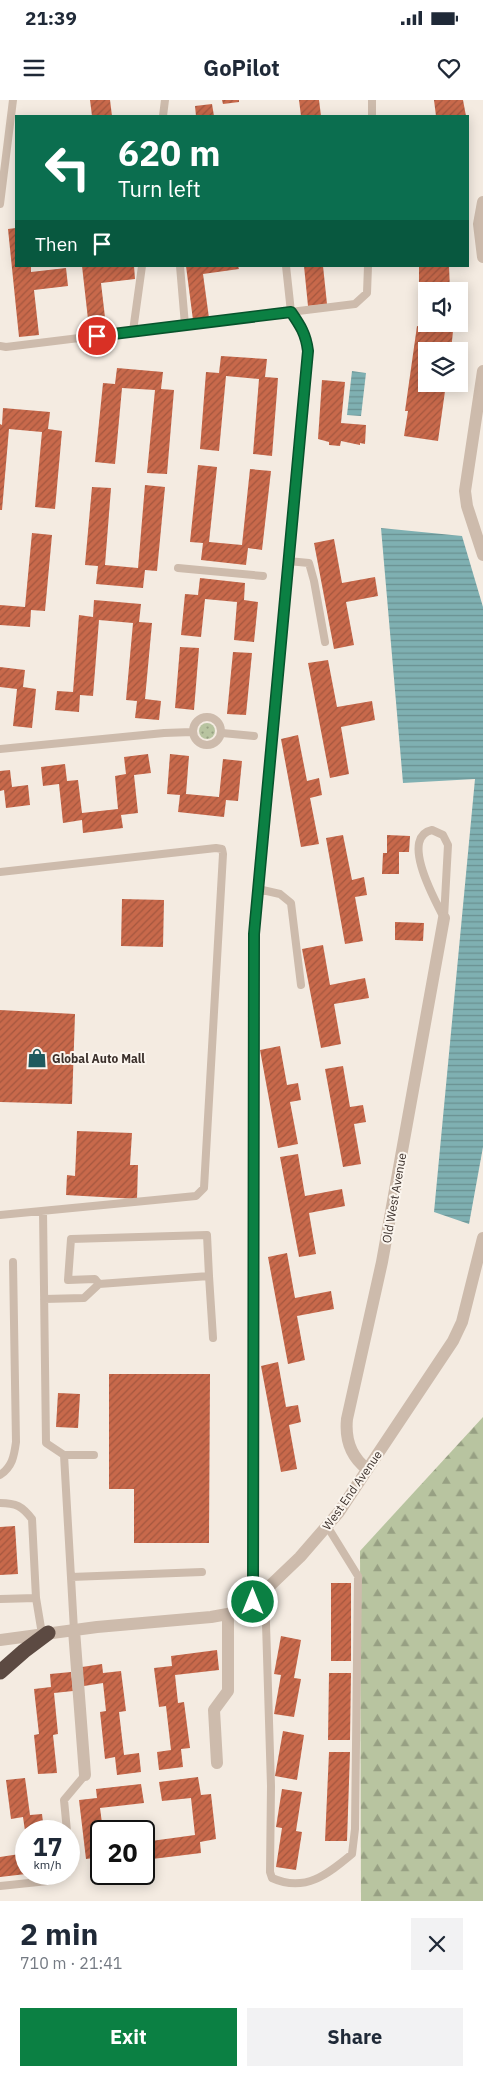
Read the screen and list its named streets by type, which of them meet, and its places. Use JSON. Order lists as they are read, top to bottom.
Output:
{
  "streets": {
    "street": ["Old West Avenue", "West End Avenue"]
  },
  "crossings": [
    ["Old West Avenue", "West End Avenue"]
  ],
  "places": {
    "shop": ["Global Auto Mall"]
  },
  "page": {
    "status": "21:39",
    "header": "GoPilot",
    "turn": ["620 m", "Turn left"],
    "then": "Then",
    "speed": "17 km/h",
    "limit": "20",
    "heading": ["2 min", "710 m · 21:41"],
    "buttons": ["Exit", "Share"]
  }
}
